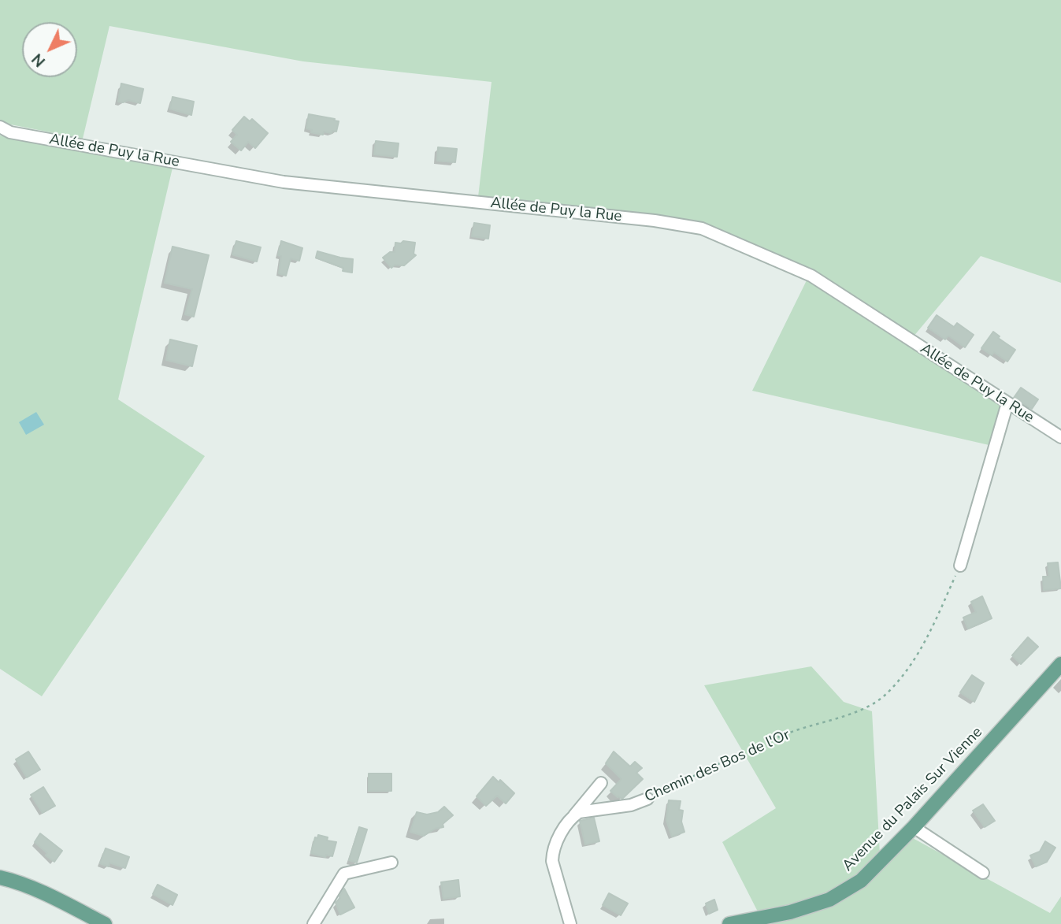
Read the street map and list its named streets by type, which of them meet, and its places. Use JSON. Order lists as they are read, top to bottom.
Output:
{
  "streets": {
    "main road": ["Avenue du Palais Sur Vienne"],
    "street": ["Allée de Puy la Rue", "Chemin des Bos de l'Or"]
  },
  "north": "bottom left"
}
